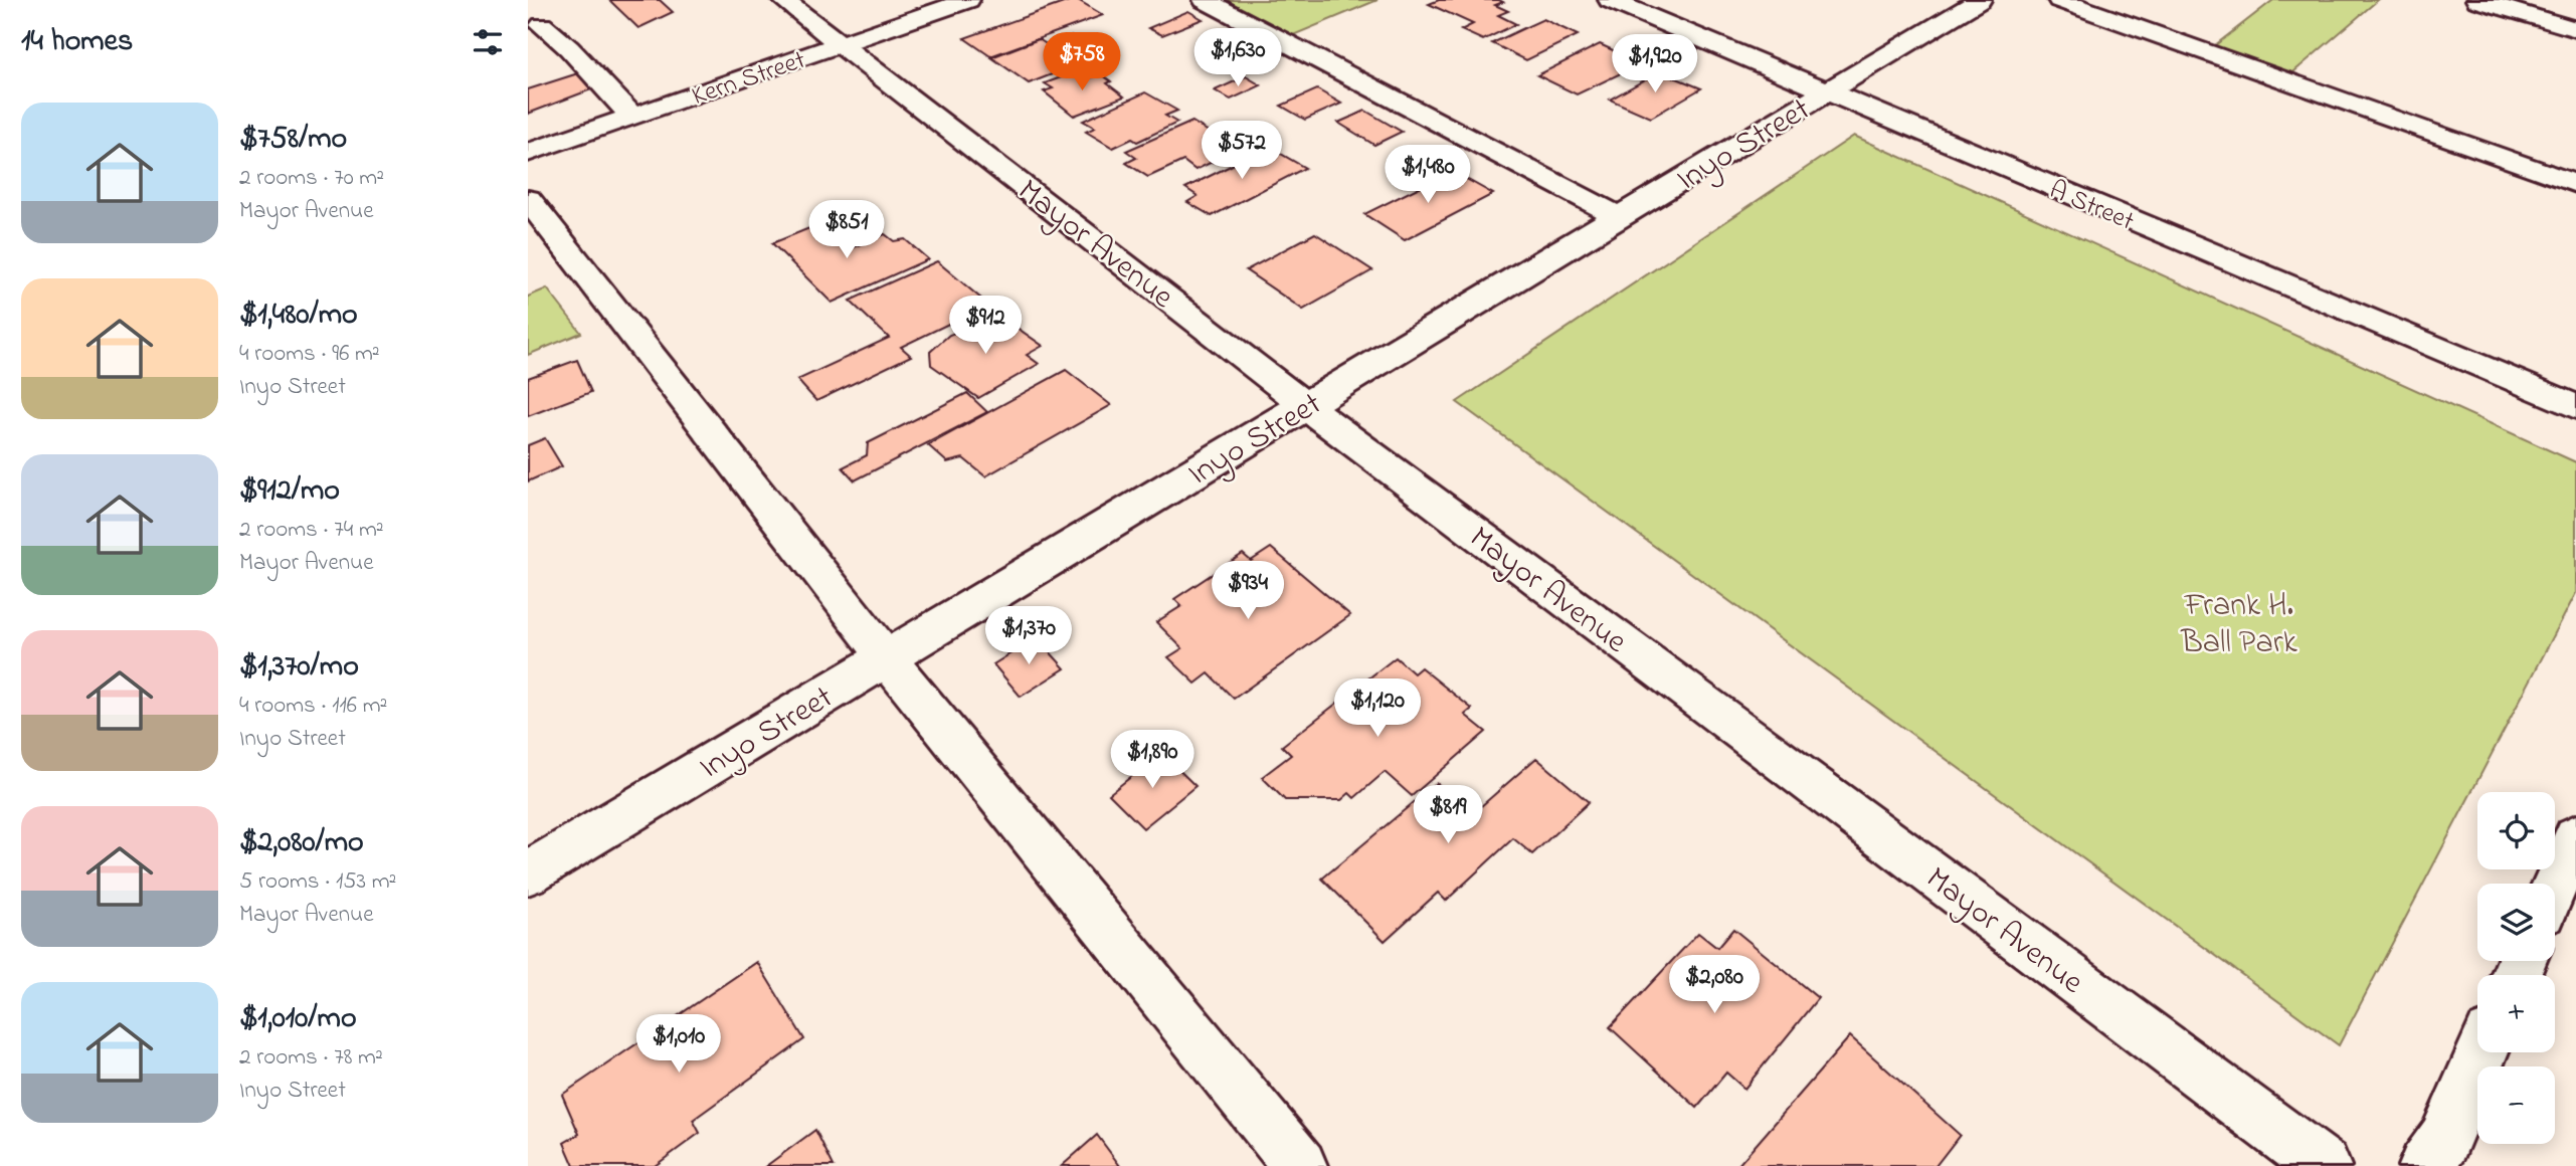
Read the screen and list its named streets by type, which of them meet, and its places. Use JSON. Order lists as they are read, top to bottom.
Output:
{
  "streets": {
    "street": [
      "Kern Street",
      "Inyo Street",
      "A Street",
      "Mayor Avenue"
    ]
  },
  "crossings": [
    ["Kern Street", "Mayor Avenue"],
    ["Inyo Street", "A Street"],
    ["Inyo Street", "Mayor Avenue"]
  ],
  "parks": ["Frank H. Ball Park"],
  "page": {
    "heading": "14 homes",
    "price": [
      "$1,630",
      "$758",
      "$1,920",
      "$572",
      "$1,480",
      "$851",
      "$912",
      "$934",
      "$1,370",
      "$1,120",
      "$1,890",
      "$819",
      "$2,080",
      "$1,010"
    ],
    "list": [
      {
        "name": "$758/mo",
        "note": "2 rooms · 70 m² · Mayor Avenue"
      },
      {
        "name": "$1,480/mo",
        "note": "4 rooms · 96 m² · Inyo Street"
      },
      {
        "name": "$912/mo",
        "note": "2 rooms · 74 m² · Mayor Avenue"
      },
      {
        "name": "$1,370/mo",
        "note": "4 rooms · 116 m² · Inyo Street"
      },
      {
        "name": "$2,080/mo",
        "note": "5 rooms · 153 m² · Mayor Avenue"
      },
      {
        "name": "$1,010/mo",
        "note": "2 rooms · 78 m² · Inyo Street"
      }
    ],
    "map_buttons": ["+", "−"]
  }
}
